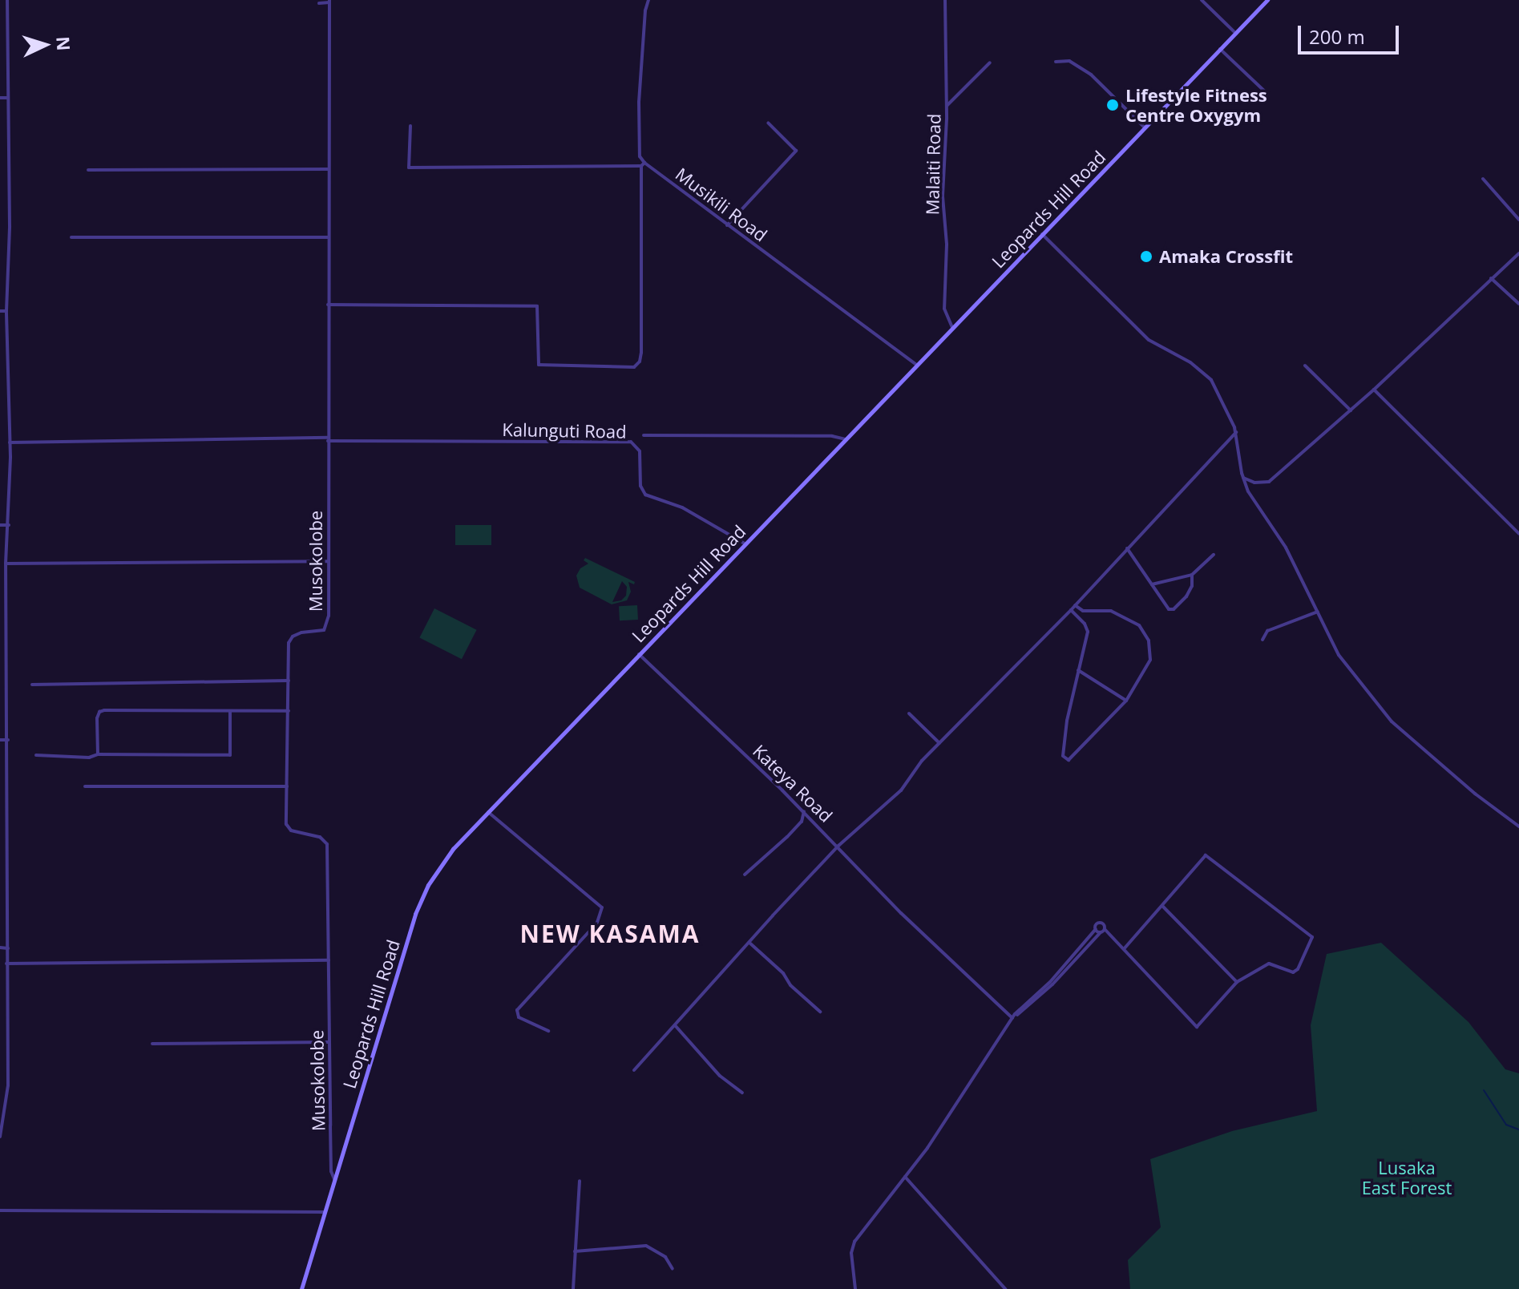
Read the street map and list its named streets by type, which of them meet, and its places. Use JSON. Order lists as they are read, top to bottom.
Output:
{
  "streets": {
    "main road": ["Leopards Hill Road"],
    "street": [
      "Malaiti Road",
      "Musikili Road",
      "Kalunguti Road",
      "Musokolobe",
      "Kateya Road"
    ]
  },
  "crossings": [
    ["Malaiti Road", "Leopards Hill Road"],
    ["Musikili Road", "Leopards Hill Road"],
    ["Leopards Hill Road", "Kalunguti Road"],
    ["Leopards Hill Road", "Musokolobe"],
    ["Leopards Hill Road", "Kateya Road"],
    ["Kalunguti Road", "Musokolobe"]
  ],
  "districts": ["NEW KASAMA"],
  "parks": ["Lusaka East Forest"],
  "places": ["Lifestyle Fitness Centre Oxygym", "Amaka Crossfit"],
  "scale_bar": "200 m",
  "north": "right"
}
